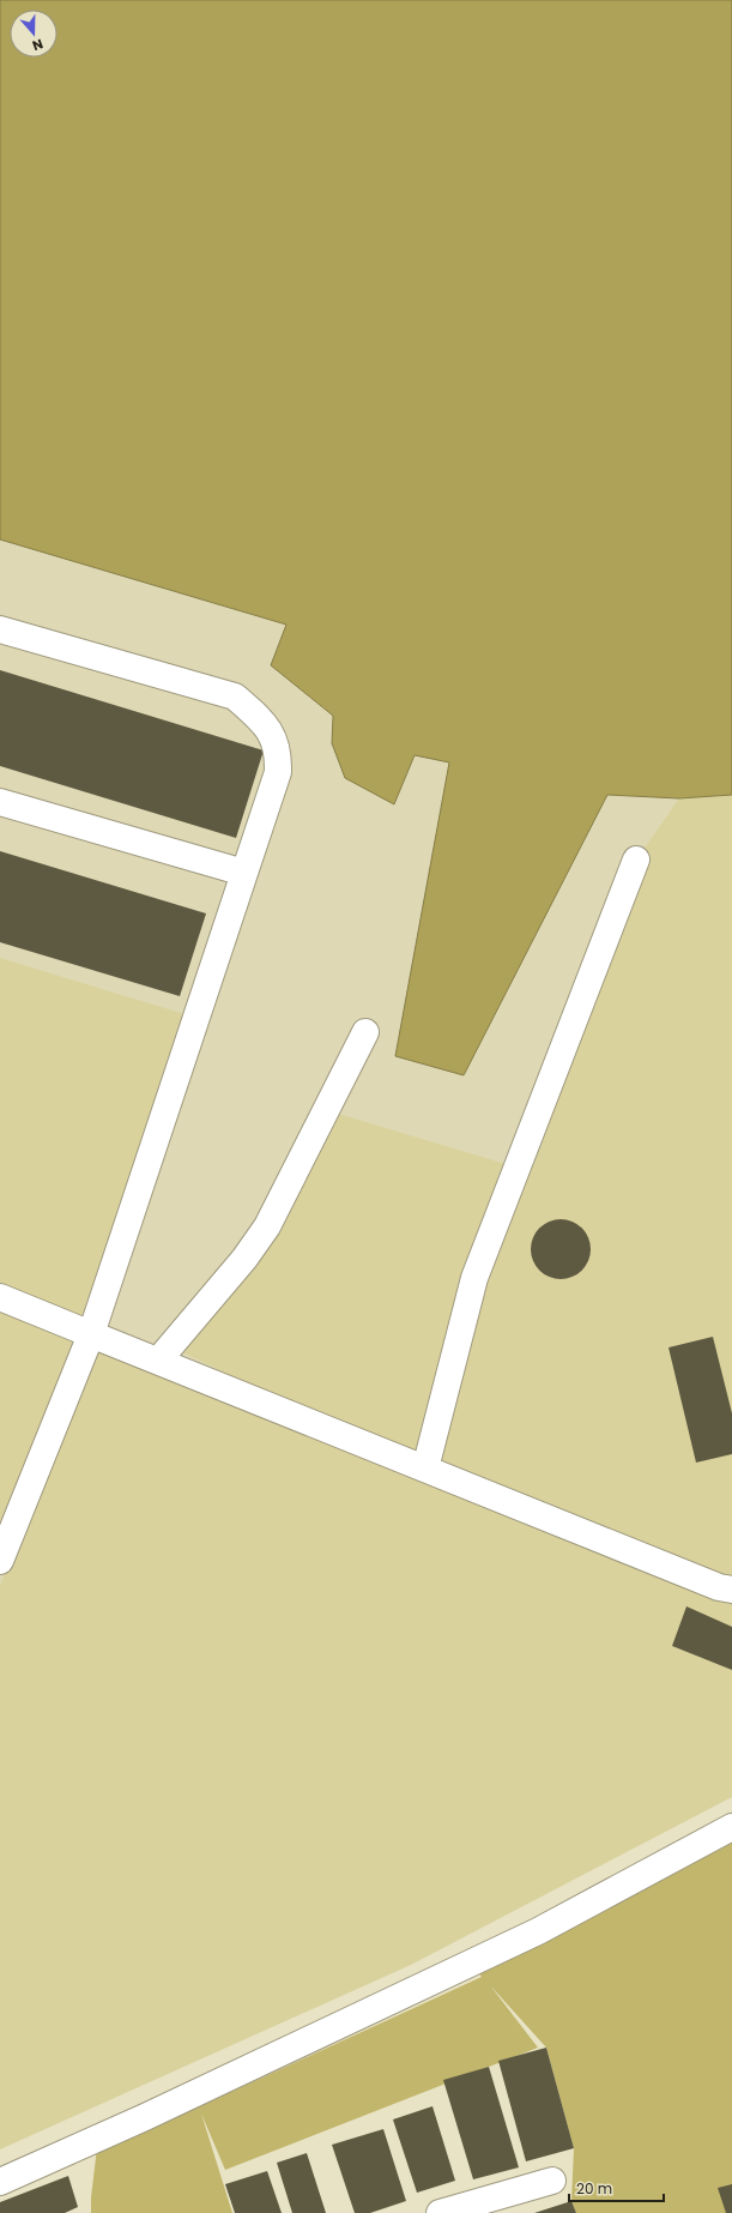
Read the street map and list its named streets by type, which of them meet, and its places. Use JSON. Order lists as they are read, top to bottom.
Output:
{
  "scale_bar": "20 m",
  "north": "bottom"
}
